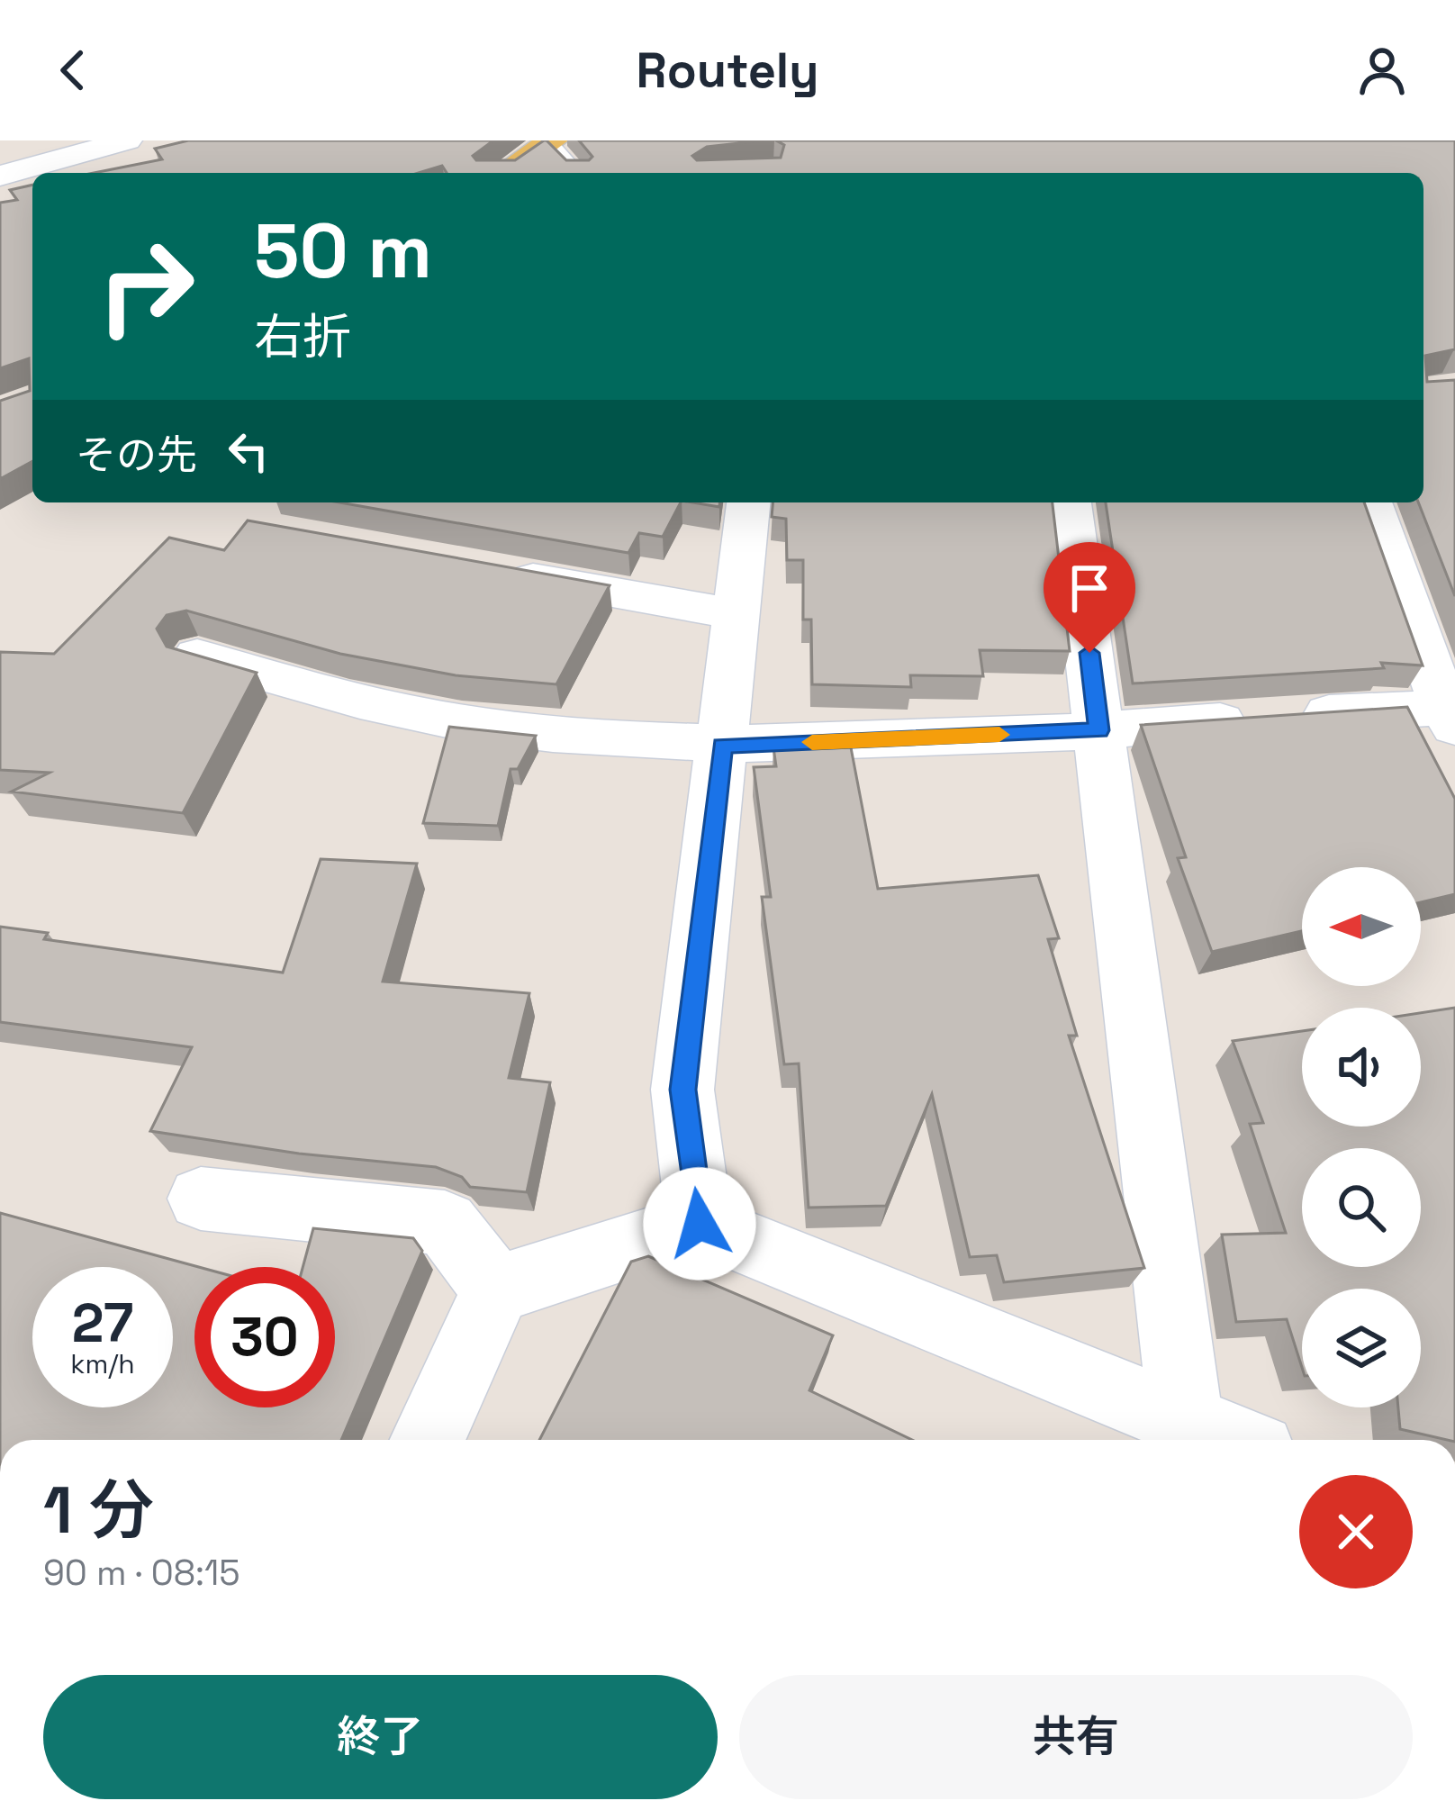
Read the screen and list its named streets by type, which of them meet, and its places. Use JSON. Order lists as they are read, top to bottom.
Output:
{
  "north": "left",
  "page": {
    "header": "Routely",
    "turn": ["50 m", "右折"],
    "then": "その先",
    "speed": "27 km/h",
    "limit": "30",
    "heading": ["1 分", "90 m · 08:15"],
    "buttons": ["終了", "共有"]
  }
}
